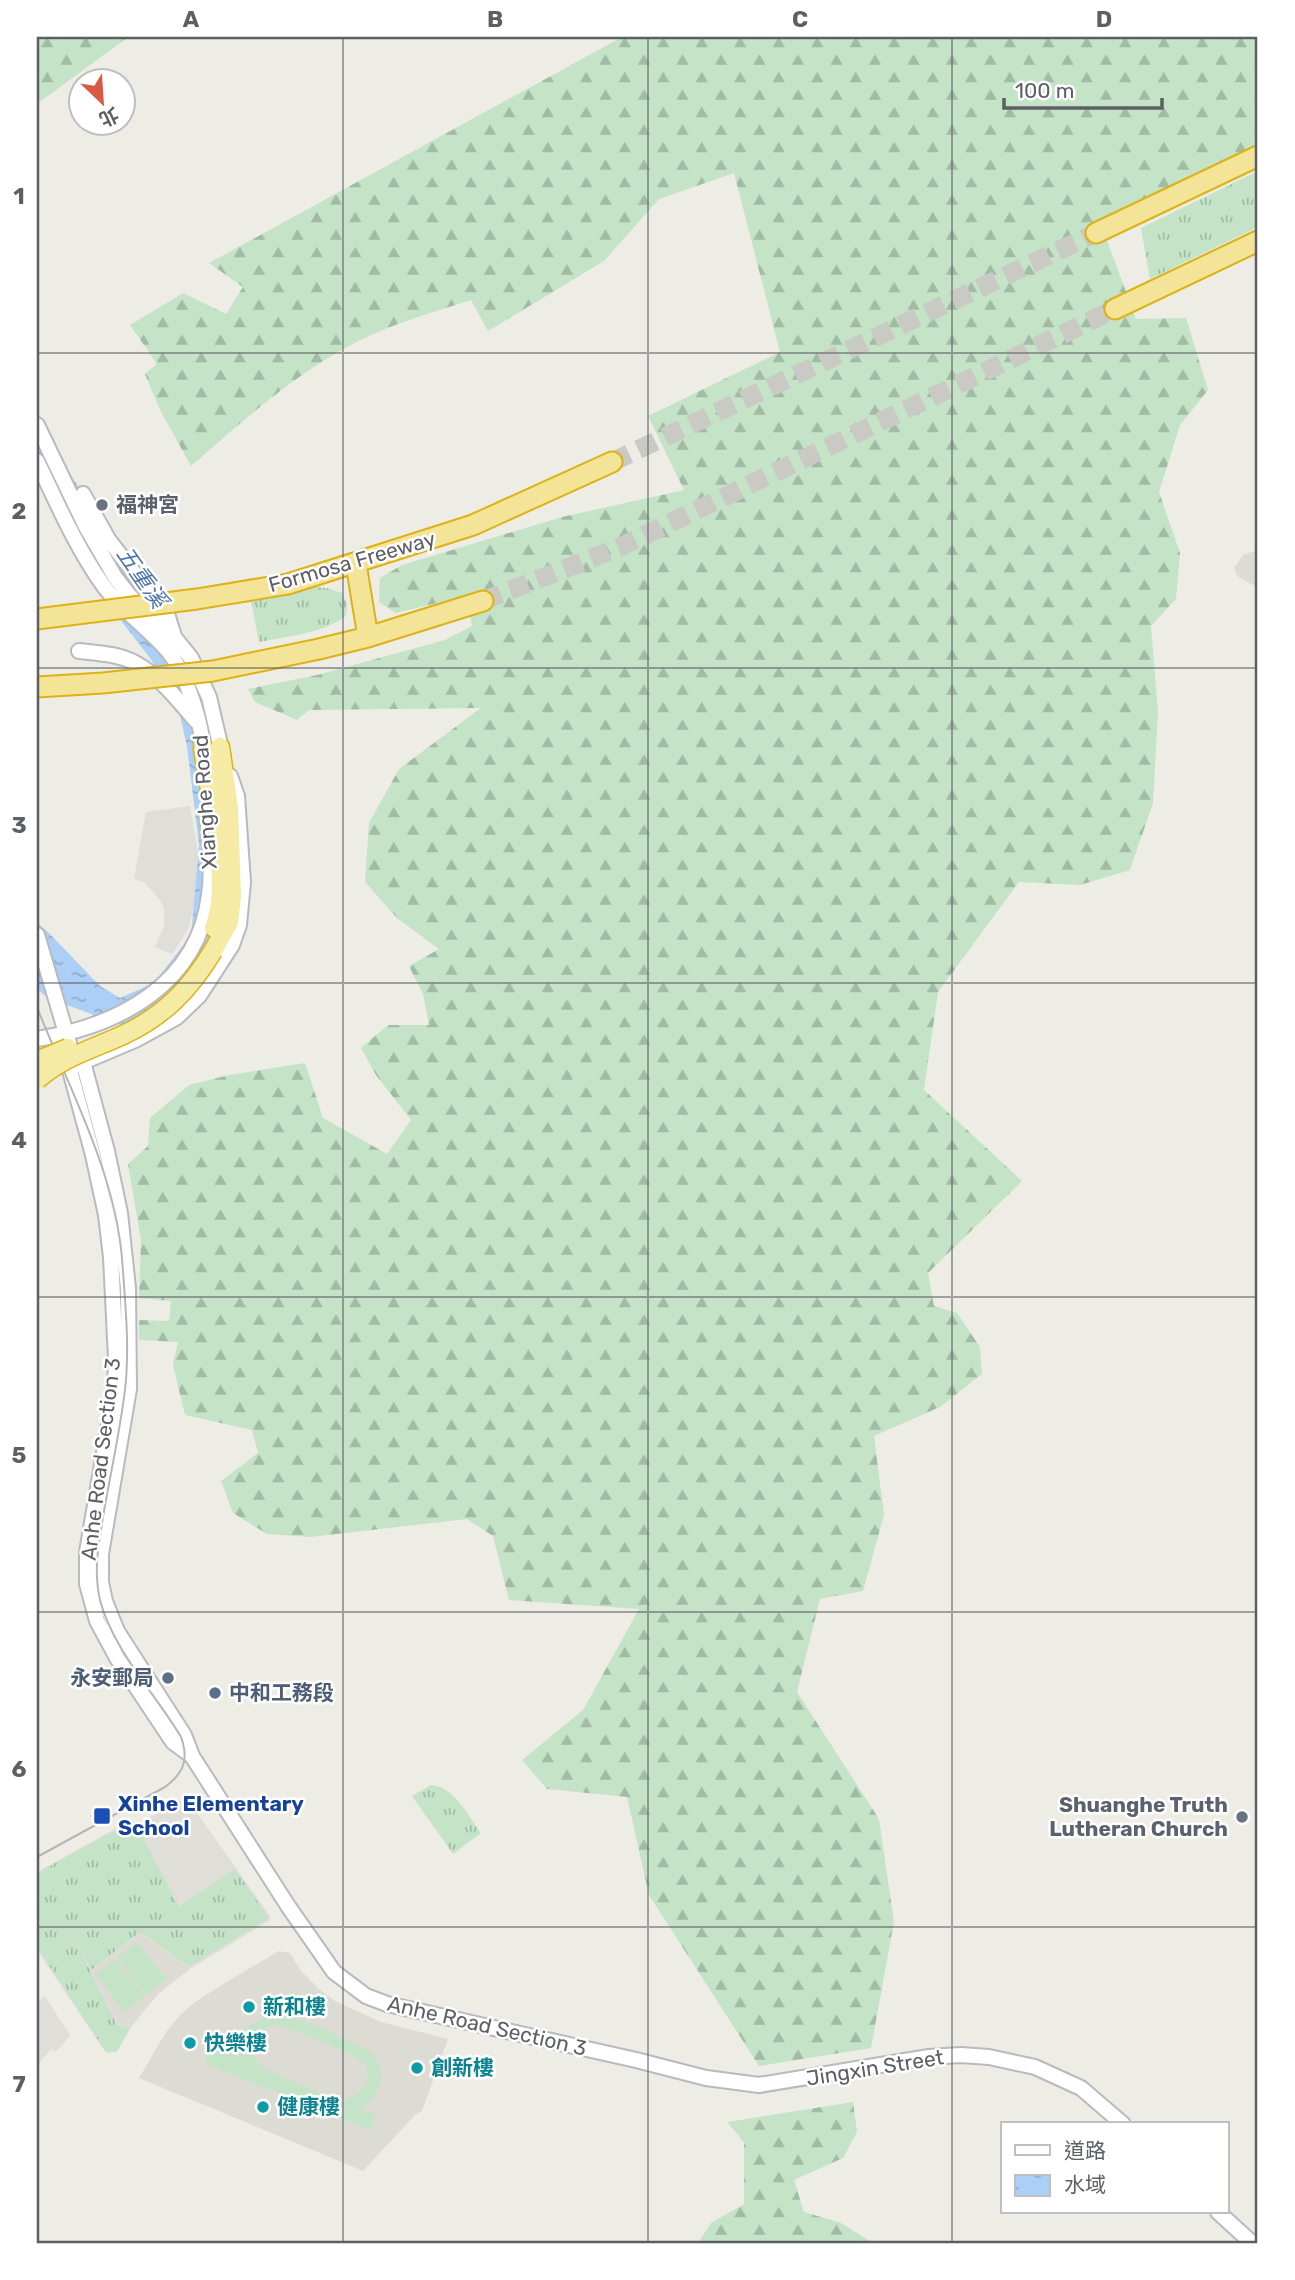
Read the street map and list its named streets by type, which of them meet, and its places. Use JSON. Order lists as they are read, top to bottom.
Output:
{
  "streets": {
    "highway": ["Formosa Freeway"],
    "main road": ["Xianghe Road", "Anhe Road Section 3", "Jingxin Street"]
  },
  "crossings": [
    ["Xianghe Road", "Anhe Road Section 3"],
    ["Anhe Road Section 3", "Jingxin Street"]
  ],
  "water": ["五重溪"],
  "places": {
    "other": [
      "福神宮",
      "永安郵局",
      "中和工務段",
      "Shuanghe Truth Lutheran Church",
      "新和樓",
      "快樂樓",
      "創新樓",
      "健康樓"
    ],
    "transit": ["Xinhe Elementary School"]
  },
  "legend": ["道路", "水域"],
  "scale_bar": "100 m",
  "north": "bottom right",
  "grid": {
    "columns": [
      "A",
      "B",
      "C",
      "D"
    ],
    "rows": [
      "1",
      "2",
      "3",
      "4",
      "5",
      "6",
      "7"
    ]
  }
}
